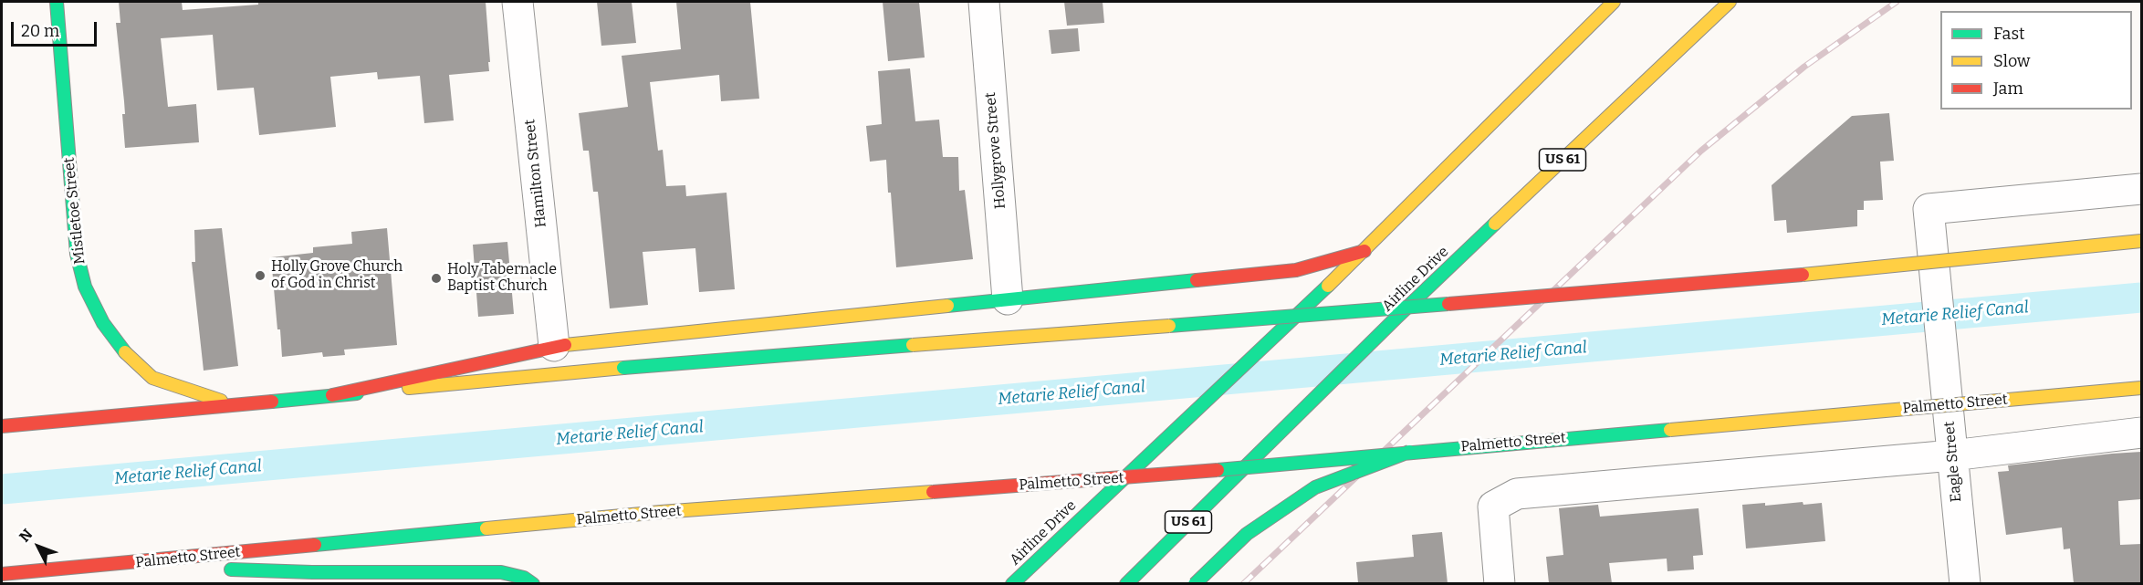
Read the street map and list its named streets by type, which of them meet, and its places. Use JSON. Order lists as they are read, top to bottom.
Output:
{
  "streets": {
    "main road": [
      "US 61",
      "Mistletoe Street",
      "Airline Drive",
      "Palmetto Street"
    ],
    "street": ["Hollygrove Street", "Hamilton Street", "Eagle Street"]
  },
  "water": ["Metarie Relief Canal"],
  "places": ["Holly Grove Church of God in Christ", "Holy Tabernacle Baptist Church"],
  "legend": ["Fast", "Slow", "Jam"],
  "scale_bar": "20 m",
  "north": "top left"
}
